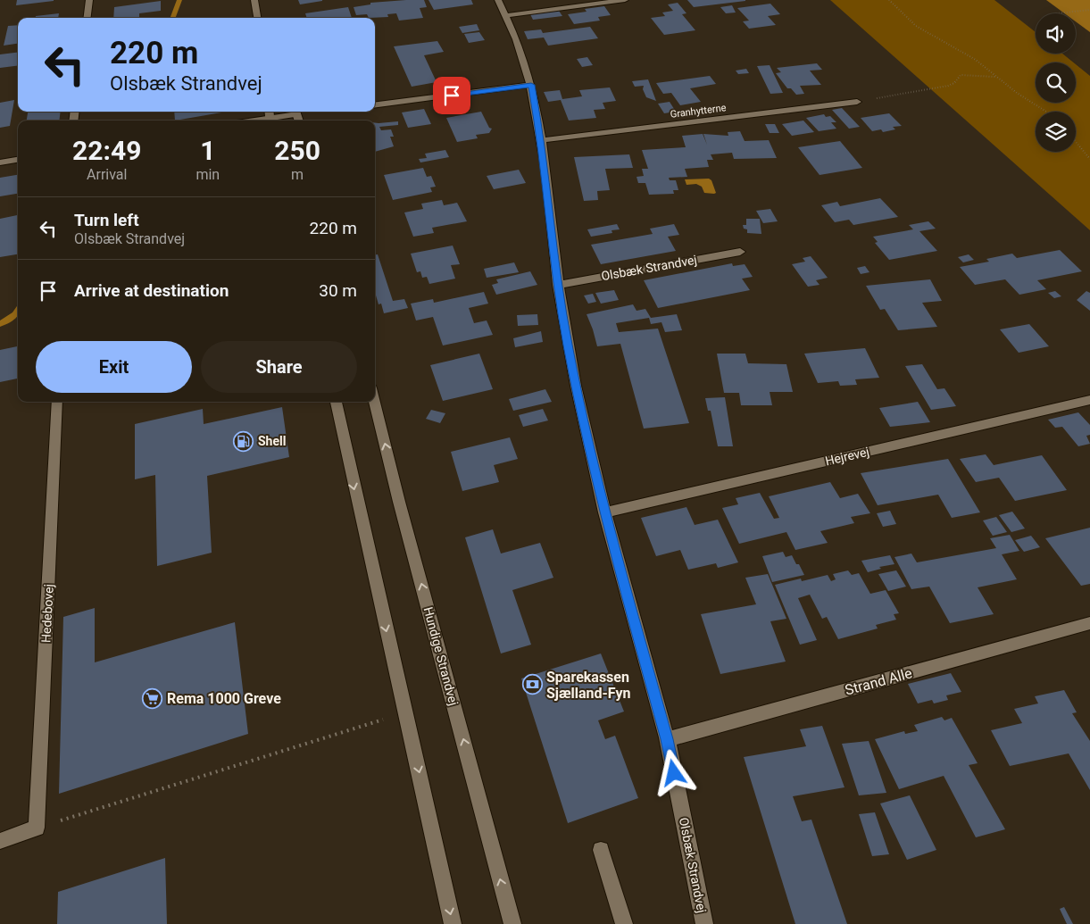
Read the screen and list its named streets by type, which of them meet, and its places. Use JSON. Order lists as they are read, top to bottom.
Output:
{
  "streets": {
    "street": [
      "Granhytterne",
      "Olsbæk Strandvej",
      "Hejrevej",
      "Hedebovej",
      "Hundige Strandvej",
      "Strand Alle"
    ]
  },
  "crossings": [
    ["Granhytterne", "Olsbæk Strandvej"],
    ["Olsbæk Strandvej", "Hejrevej"],
    ["Olsbæk Strandvej", "Strand Alle"]
  ],
  "places": {
    "fuel station": ["Shell"],
    "bank": ["Sparekassen Sjælland-Fyn"],
    "supermarket": ["Rema 1000 Greve"]
  },
  "page": {
    "turn": ["220 m", "Olsbæk Strandvej"],
    "eta": [
      "22:49",
      "Arrival",
      "1",
      "min",
      "250",
      "m"
    ],
    "list": [
      {
        "name": "Turn left",
        "note": "Olsbæk Strandvej",
        "value": "220 m"
      },
      {
        "name": "Arrive at destination",
        "value": "30 m"
      }
    ],
    "buttons": ["Exit", "Share"]
  }
}
